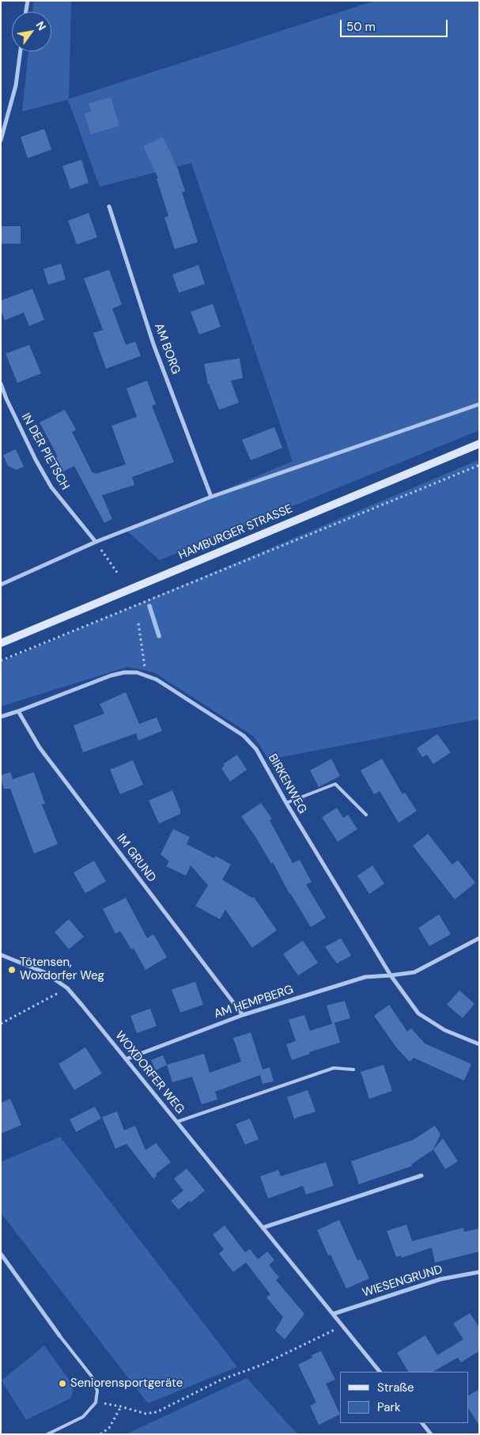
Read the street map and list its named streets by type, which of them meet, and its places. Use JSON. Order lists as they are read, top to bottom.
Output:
{
  "streets": {
    "main road": ["HAMBURGER STRASSE"],
    "street": [
      "AM BORG",
      "IN DER PIETSCH",
      "BIRKENWEG",
      "IM GRUND",
      "AM HEMPBERG",
      "WOXDORFER WEG",
      "WIESENGRUND"
    ]
  },
  "crossings": [
    ["BIRKENWEG", "IM GRUND"],
    ["BIRKENWEG", "AM HEMPBERG"],
    ["IM GRUND", "AM HEMPBERG"],
    ["AM HEMPBERG", "WOXDORFER WEG"],
    ["WOXDORFER WEG", "WIESENGRUND"]
  ],
  "places": ["Tötensen, Woxdorfer Weg", "Seniorensportgeräte"],
  "legend": ["Straße", "Park"],
  "scale_bar": "50 m",
  "north": "top right"
}
